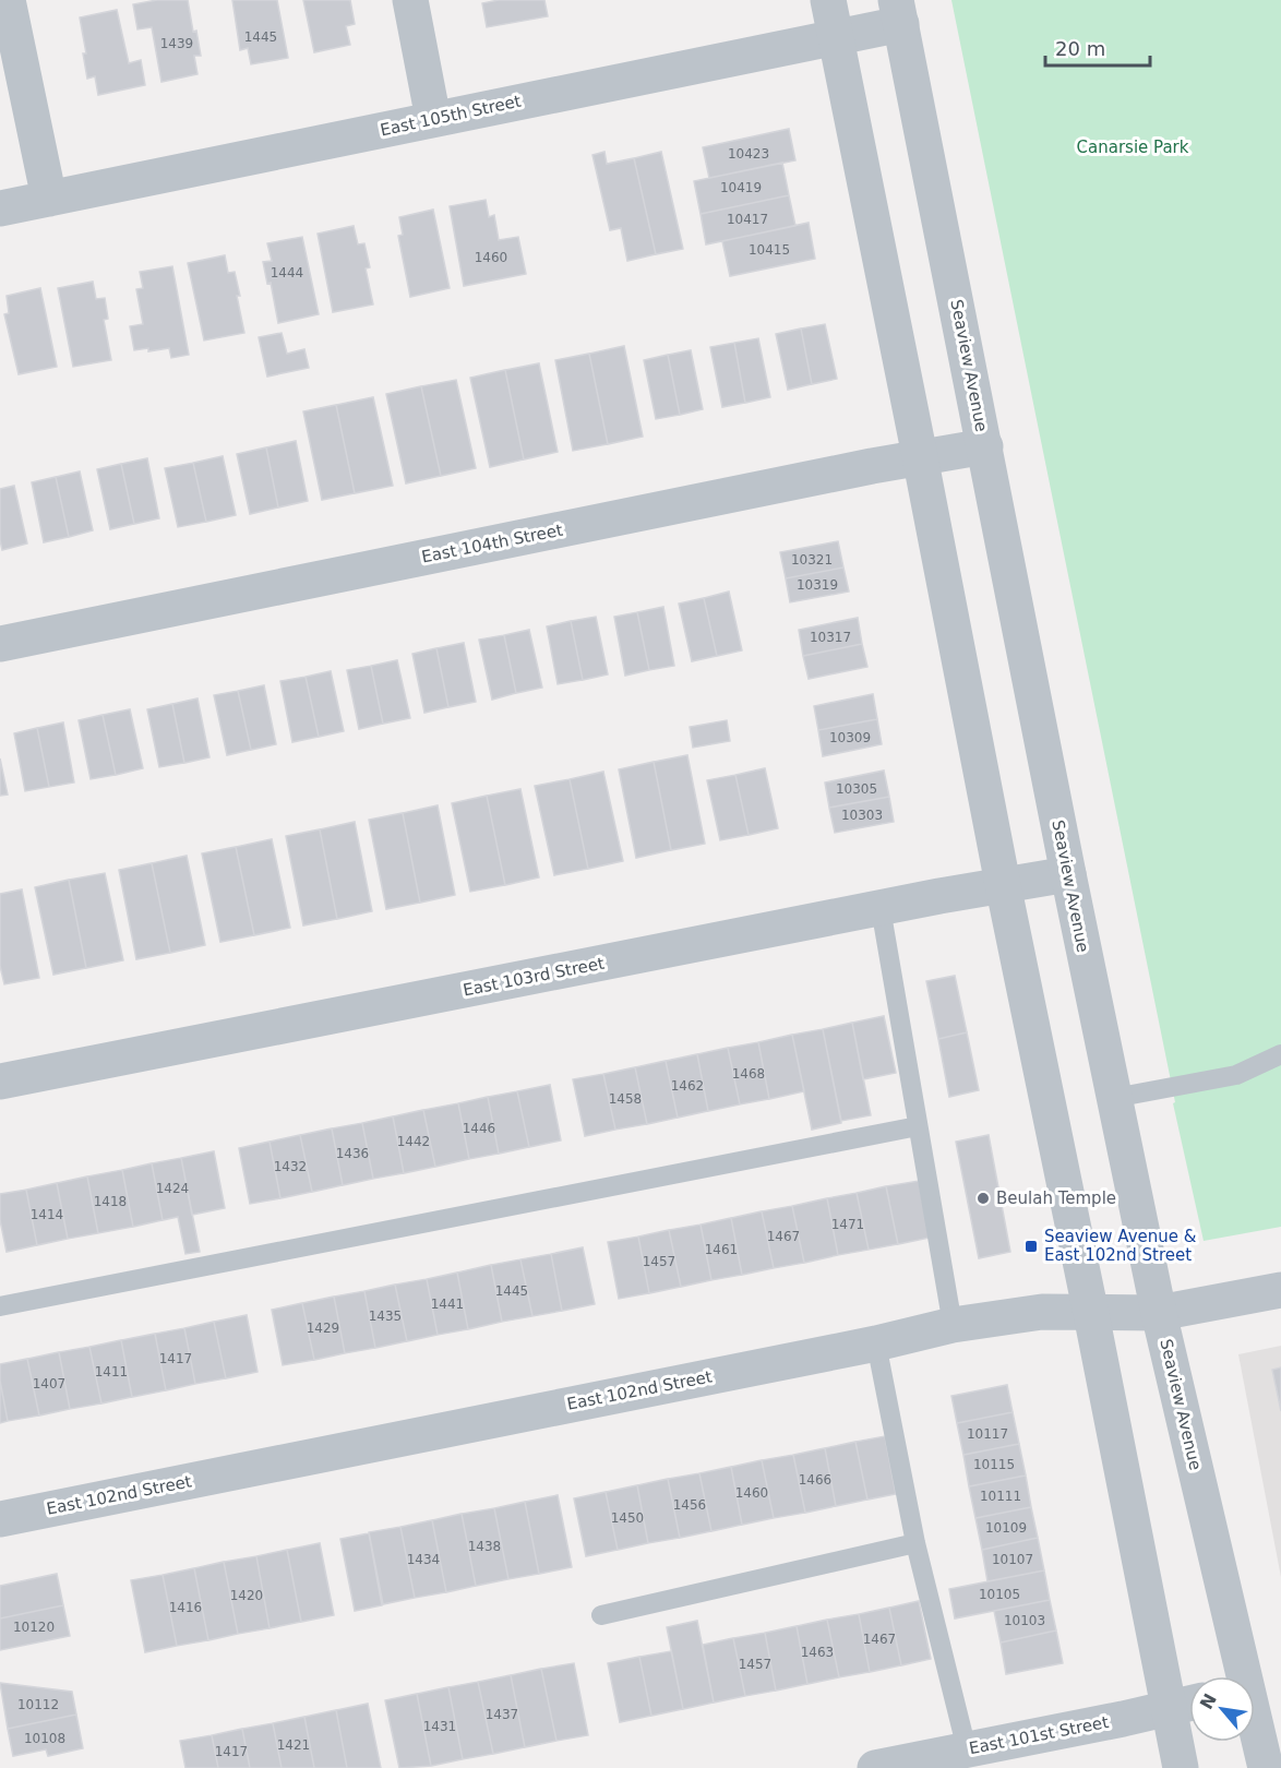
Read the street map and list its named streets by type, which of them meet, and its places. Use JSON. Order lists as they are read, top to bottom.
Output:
{
  "streets": {
    "street": [
      "East 105th Street",
      "Seaview Avenue",
      "East 104th Street",
      "East 103rd Street",
      "East 102nd Street",
      "East 101st Street"
    ]
  },
  "crossings": [
    ["East 105th Street", "Seaview Avenue"],
    ["Seaview Avenue", "East 104th Street"],
    ["Seaview Avenue", "East 103rd Street"],
    ["Seaview Avenue", "East 102nd Street"]
  ],
  "parks": ["Canarsie Park"],
  "places": {
    "other": ["Beulah Temple"],
    "transit": ["Seaview Avenue & East 102nd Street"]
  },
  "house_numbers": [
    "1445",
    "1439",
    "10423",
    "10419",
    "10417",
    "10415",
    "1460",
    "1444",
    "10321",
    "10319",
    "10317",
    "10309",
    "10305",
    "10303",
    "1468",
    "1462",
    "1458",
    "1446",
    "1442",
    "1436",
    "1432",
    "1424",
    "1418",
    "1414",
    "1471",
    "1467",
    "1461",
    "1457",
    "1445",
    "1441",
    "1435",
    "1429",
    "1417",
    "1411",
    "1407",
    "10117",
    "10115",
    "1466",
    "1460",
    "10111",
    "1456",
    "1450",
    "10109",
    "1438",
    "1434",
    "10107",
    "10105",
    "1420",
    "1416",
    "10103",
    "10120",
    "1467",
    "1463",
    "1457",
    "10112",
    "1437",
    "1431",
    "10108",
    "1421",
    "1417"
  ],
  "scale_bar": "20 m",
  "north": "top left"
}
